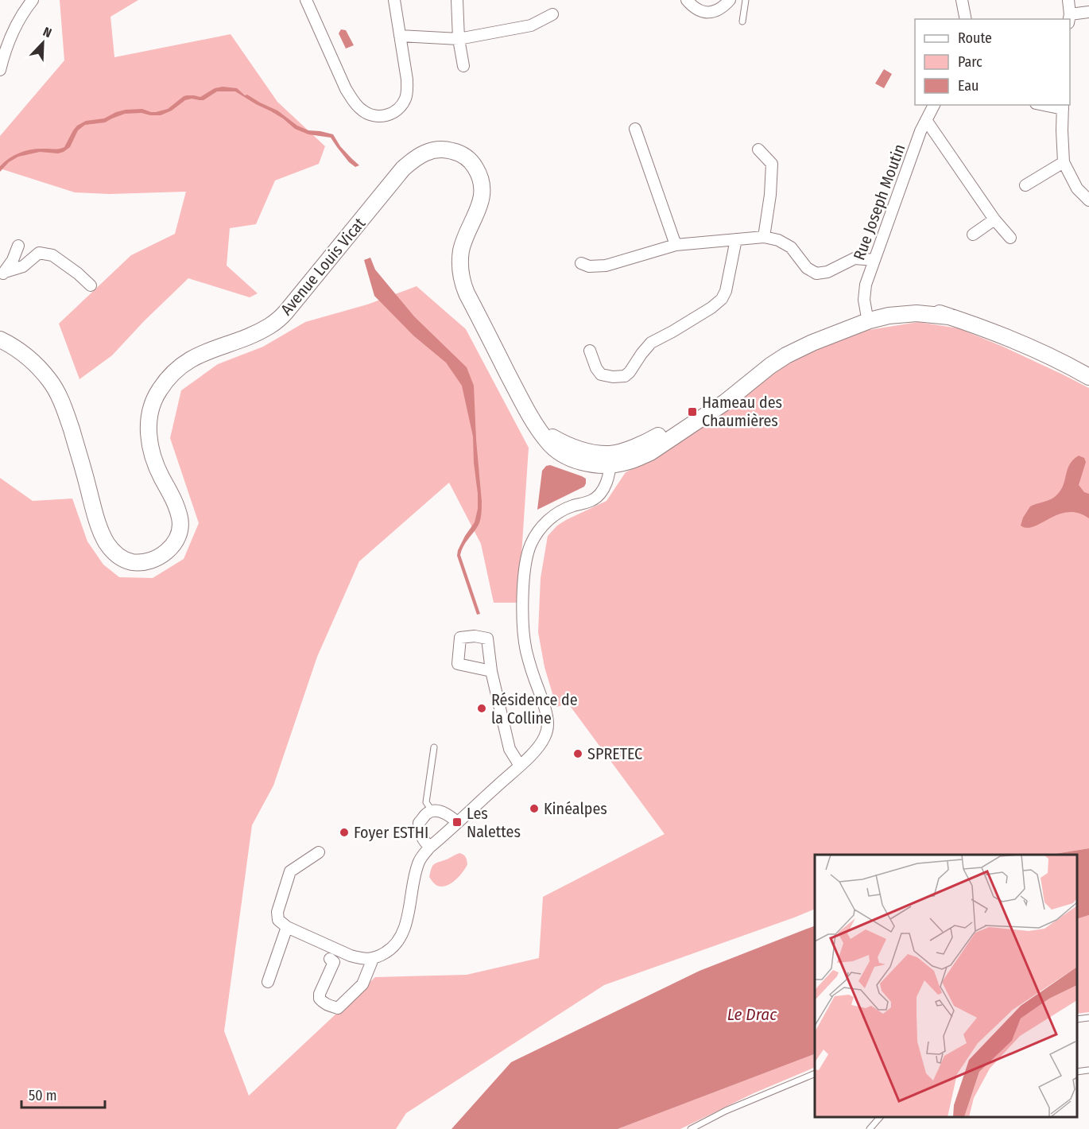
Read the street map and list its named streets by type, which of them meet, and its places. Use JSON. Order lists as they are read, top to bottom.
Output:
{
  "streets": {
    "main road": ["Avenue Louis Vicat"],
    "street": ["Rue Joseph Moutin"]
  },
  "water": ["Le Drac"],
  "places": {
    "transit": ["Hameau des Chaumières", "Les Nalettes"],
    "other": [
      "Résidence de la Colline",
      "SPRETEC",
      "Kinéalpes",
      "Foyer ESTHI"
    ]
  },
  "legend": ["Route", "Parc", "Eau"],
  "scale_bar": "50 m",
  "north": "top right"
}
